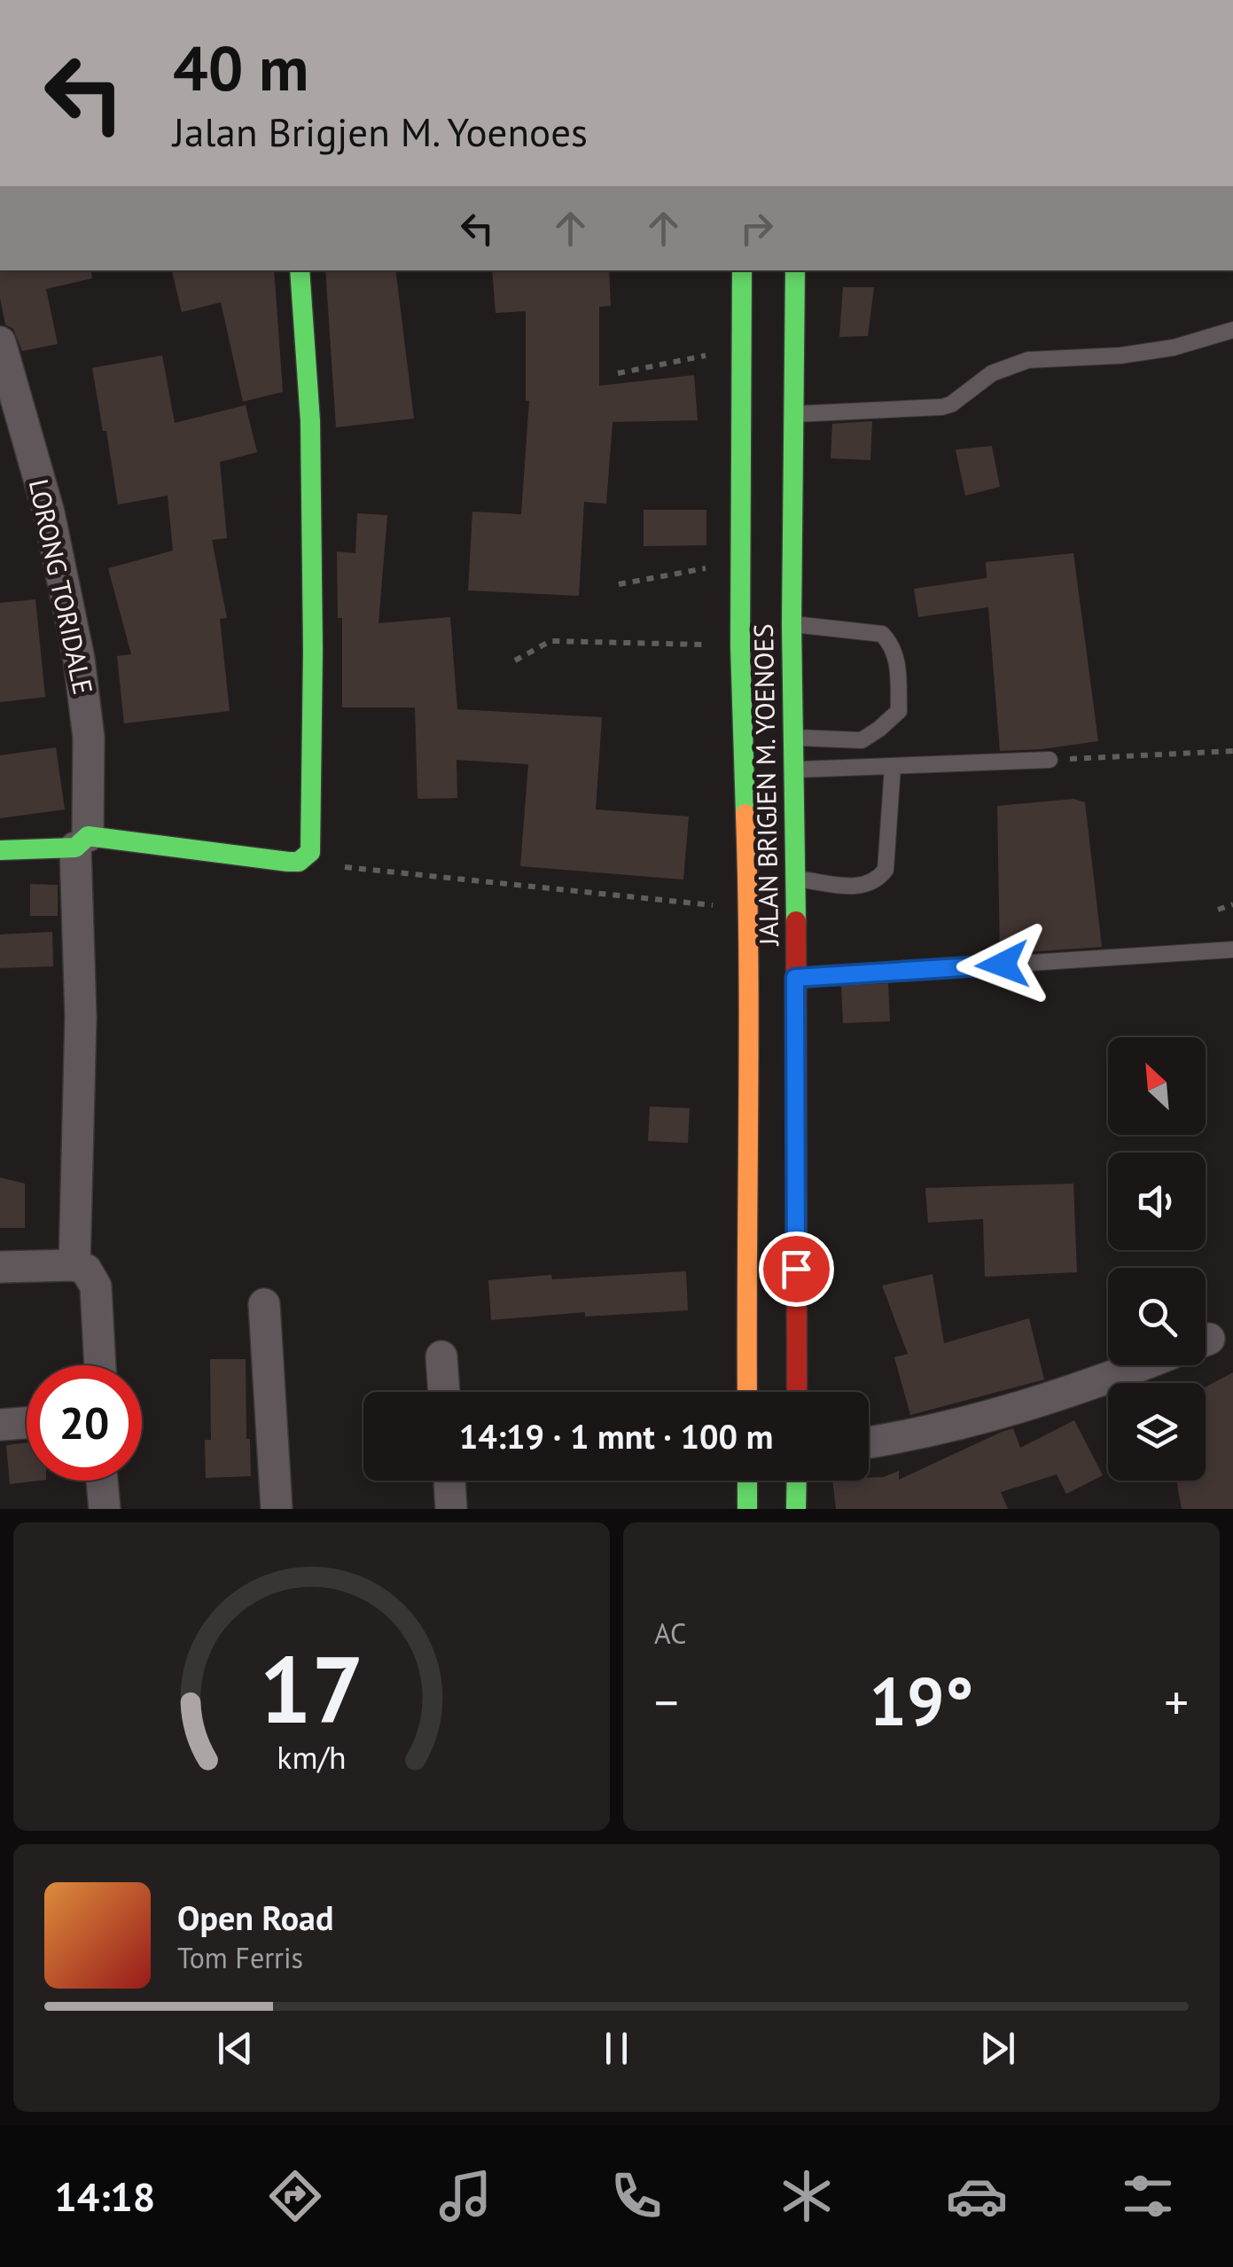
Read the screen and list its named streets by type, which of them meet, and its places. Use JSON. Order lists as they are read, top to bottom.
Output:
{
  "streets": {
    "main road": ["JALAN BRIGJEN M. YOENOES"],
    "street": ["LORONG TORIDALE"]
  },
  "north": "top left",
  "page": {
    "turn": ["40 m", "Jalan Brigjen M. Yoenoes"],
    "limit": "20",
    "trip": "14:19 · 1 mnt · 100 m",
    "tile": "AC",
    "heat": ["−", "19°", "+"],
    "song": ["Open Road", "Tom Ferris"],
    "tabs": "14:18",
    "gauge": ["17", "km/h"]
  }
}
